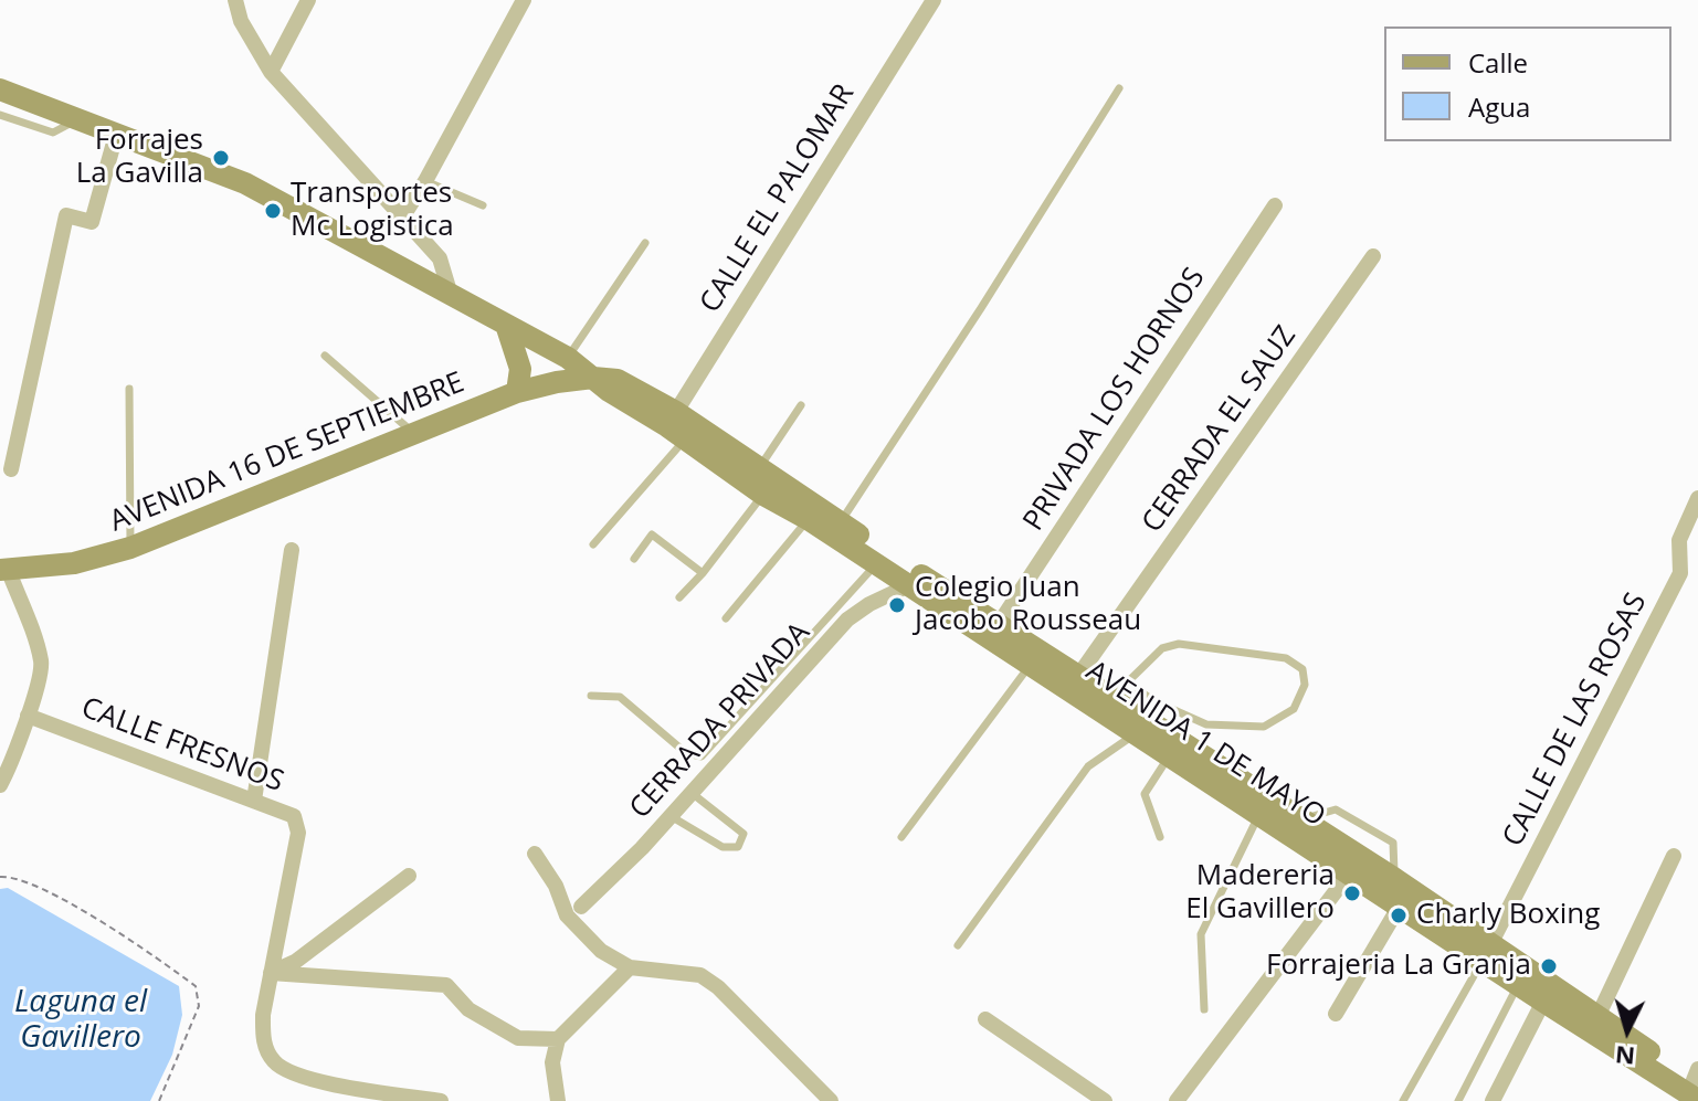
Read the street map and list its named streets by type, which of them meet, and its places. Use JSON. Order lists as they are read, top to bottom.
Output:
{
  "streets": {
    "main road": ["AVENIDA 16 DE SEPTIEMBRE", "AVENIDA 1 DE MAYO"],
    "street": [
      "CALLE EL PALOMAR",
      "PRIVADA LOS HORNOS",
      "CERRADA EL SAUZ",
      "CALLE DE LAS ROSAS",
      "CERRADA PRIVADA",
      "CALLE FRESNOS"
    ]
  },
  "crossings": [
    ["CALLE EL PALOMAR", "AVENIDA 1 DE MAYO"],
    ["PRIVADA LOS HORNOS", "AVENIDA 1 DE MAYO"],
    ["CERRADA EL SAUZ", "AVENIDA 1 DE MAYO"],
    ["AVENIDA 16 DE SEPTIEMBRE", "AVENIDA 1 DE MAYO"],
    ["CALLE DE LAS ROSAS", "AVENIDA 1 DE MAYO"],
    ["CERRADA PRIVADA", "AVENIDA 1 DE MAYO"]
  ],
  "water": ["Laguna el Gavillero"],
  "places": [
    "Forrajes La Gavilla",
    "Transportes Mc Logistica",
    "Colegio Juan Jacobo Rousseau",
    "Madereria El Gavillero",
    "Charly Boxing",
    "Forrajeria La Granja"
  ],
  "legend": ["Calle", "Agua"],
  "north": "bottom"
}
